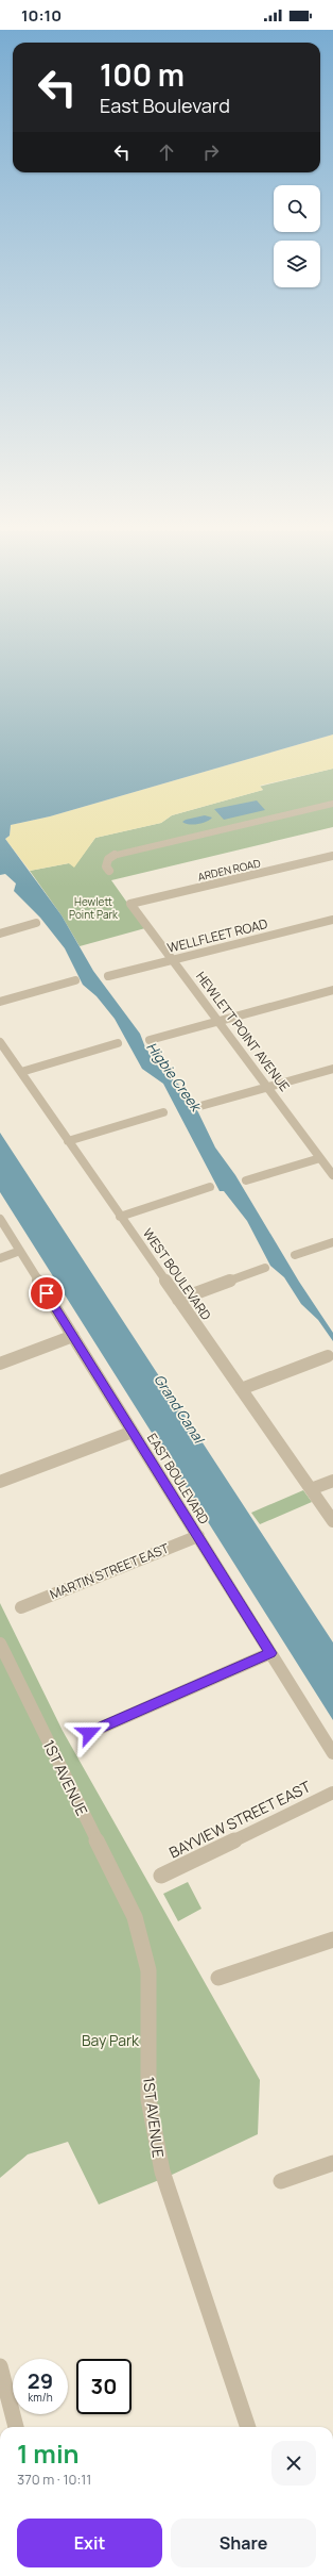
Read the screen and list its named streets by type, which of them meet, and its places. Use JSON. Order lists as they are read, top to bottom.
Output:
{
  "streets": {
    "street": [
      "ARDEN ROAD",
      "WELLFLEET ROAD",
      "HEWLETT POINT AVENUE",
      "WEST BOULEVARD",
      "EAST BOULEVARD",
      "MARTIN STREET EAST",
      "1ST AVENUE",
      "BAYVIEW STREET EAST"
    ]
  },
  "crossings": [
    ["ARDEN ROAD", "HEWLETT POINT AVENUE"],
    ["WELLFLEET ROAD", "HEWLETT POINT AVENUE"],
    ["EAST BOULEVARD", "MARTIN STREET EAST"]
  ],
  "water": ["Higbie Creek", "Grand Canal"],
  "parks": ["Hewlett Point Park", "Bay Park"],
  "page": {
    "status": "10:10",
    "turn": ["100 m", "East Boulevard"],
    "speed": "29 km/h",
    "limit": "30",
    "heading": ["1 min", "370 m · 10:11"],
    "buttons": ["Exit", "Share"]
  }
}
